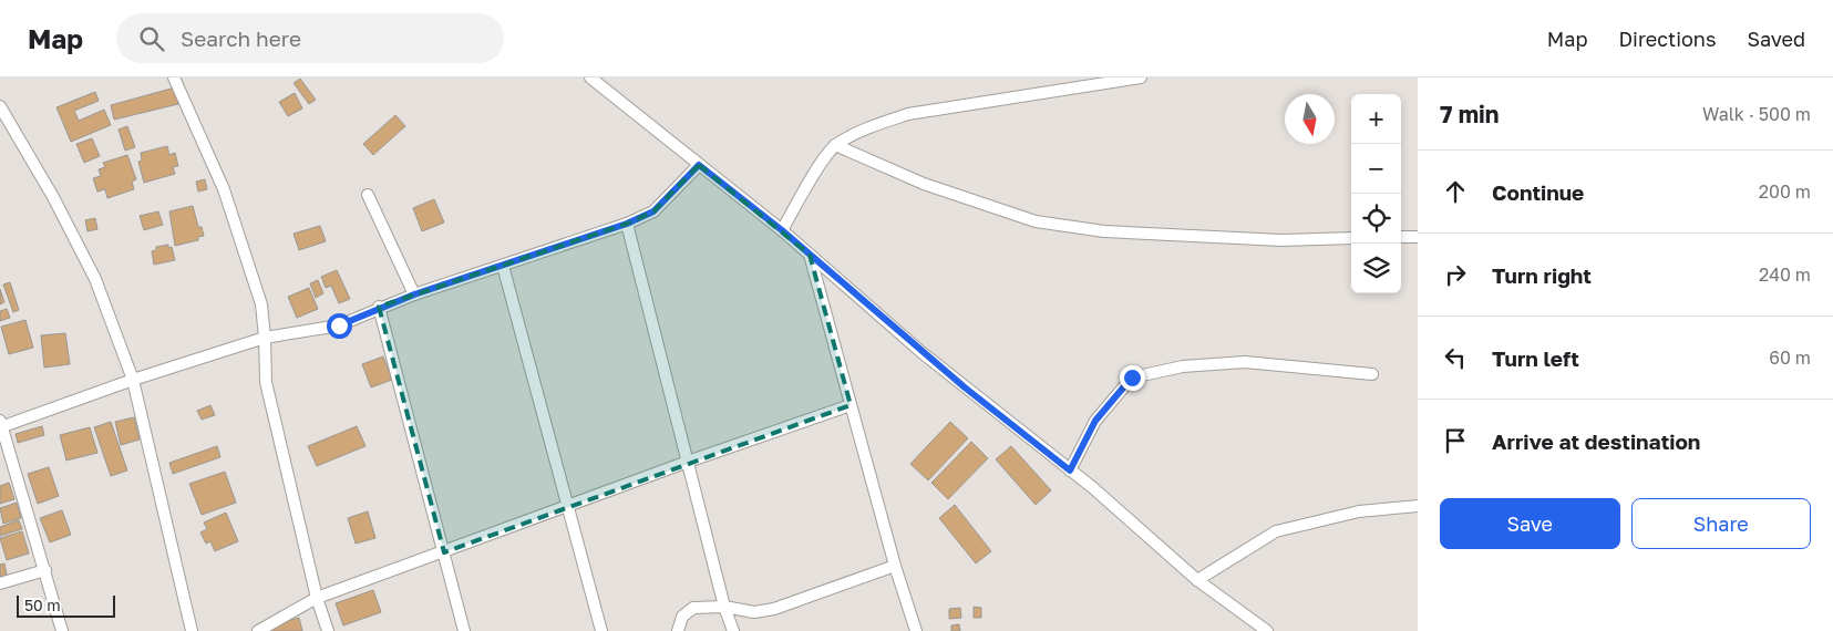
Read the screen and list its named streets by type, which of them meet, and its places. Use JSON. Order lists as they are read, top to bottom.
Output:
{
  "scale_bar": "50 m",
  "north": "bottom",
  "page": {
    "header": "Map",
    "search": "Search here",
    "nav": ["Map", "Directions", "Saved"],
    "heading": ["7 min", "Walk · 500 m"],
    "map_buttons": ["+", "−"],
    "list": [
      ["Continue", "200 m"],
      ["Turn right", "240 m"],
      ["Turn left", "60 m"],
      "Arrive at destination"
    ],
    "buttons": ["Save", "Share"],
    "scale": "50 m"
  }
}
